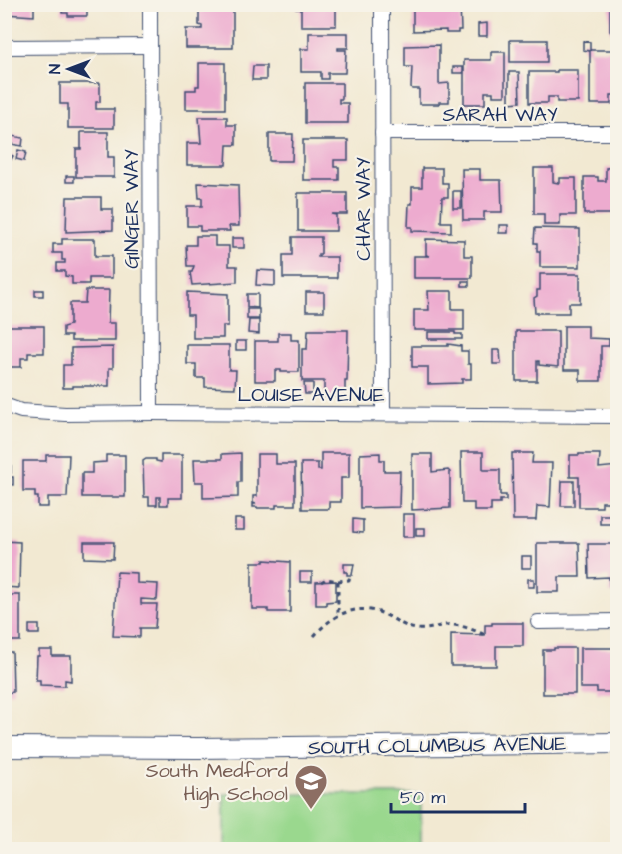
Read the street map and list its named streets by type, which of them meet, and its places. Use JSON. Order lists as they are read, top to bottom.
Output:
{
  "streets": {
    "main road": ["SOUTH COLUMBUS AVENUE"],
    "street": [
      "SARAH WAY",
      "GINGER WAY",
      "CHAR WAY",
      "LOUISE AVENUE"
    ]
  },
  "crossings": [
    ["SARAH WAY", "CHAR WAY"],
    ["GINGER WAY", "LOUISE AVENUE"],
    ["CHAR WAY", "LOUISE AVENUE"]
  ],
  "places": {
    "school or university": ["South Medford High School"]
  },
  "scale_bar": "50 m",
  "north": "left"
}
